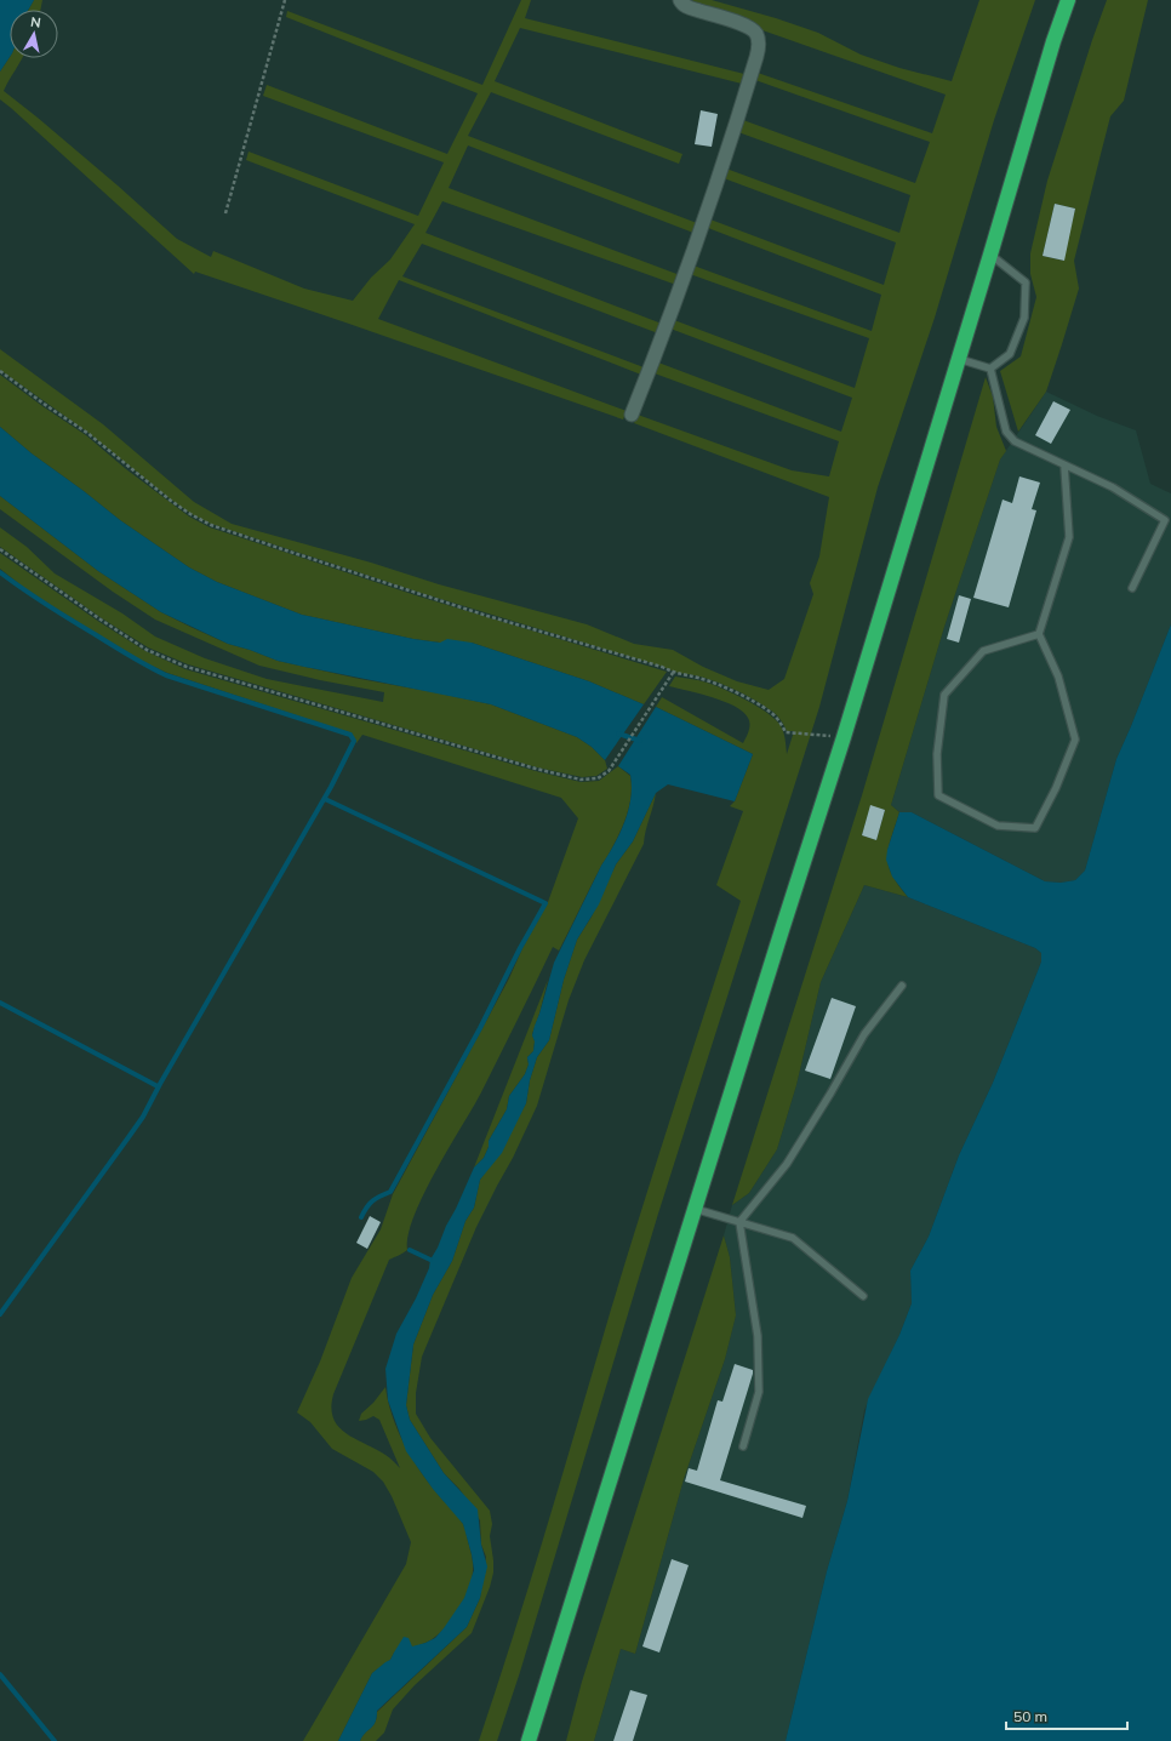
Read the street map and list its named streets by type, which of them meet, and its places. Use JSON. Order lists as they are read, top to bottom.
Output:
{
  "scale_bar": "50 m",
  "north": "top"
}
